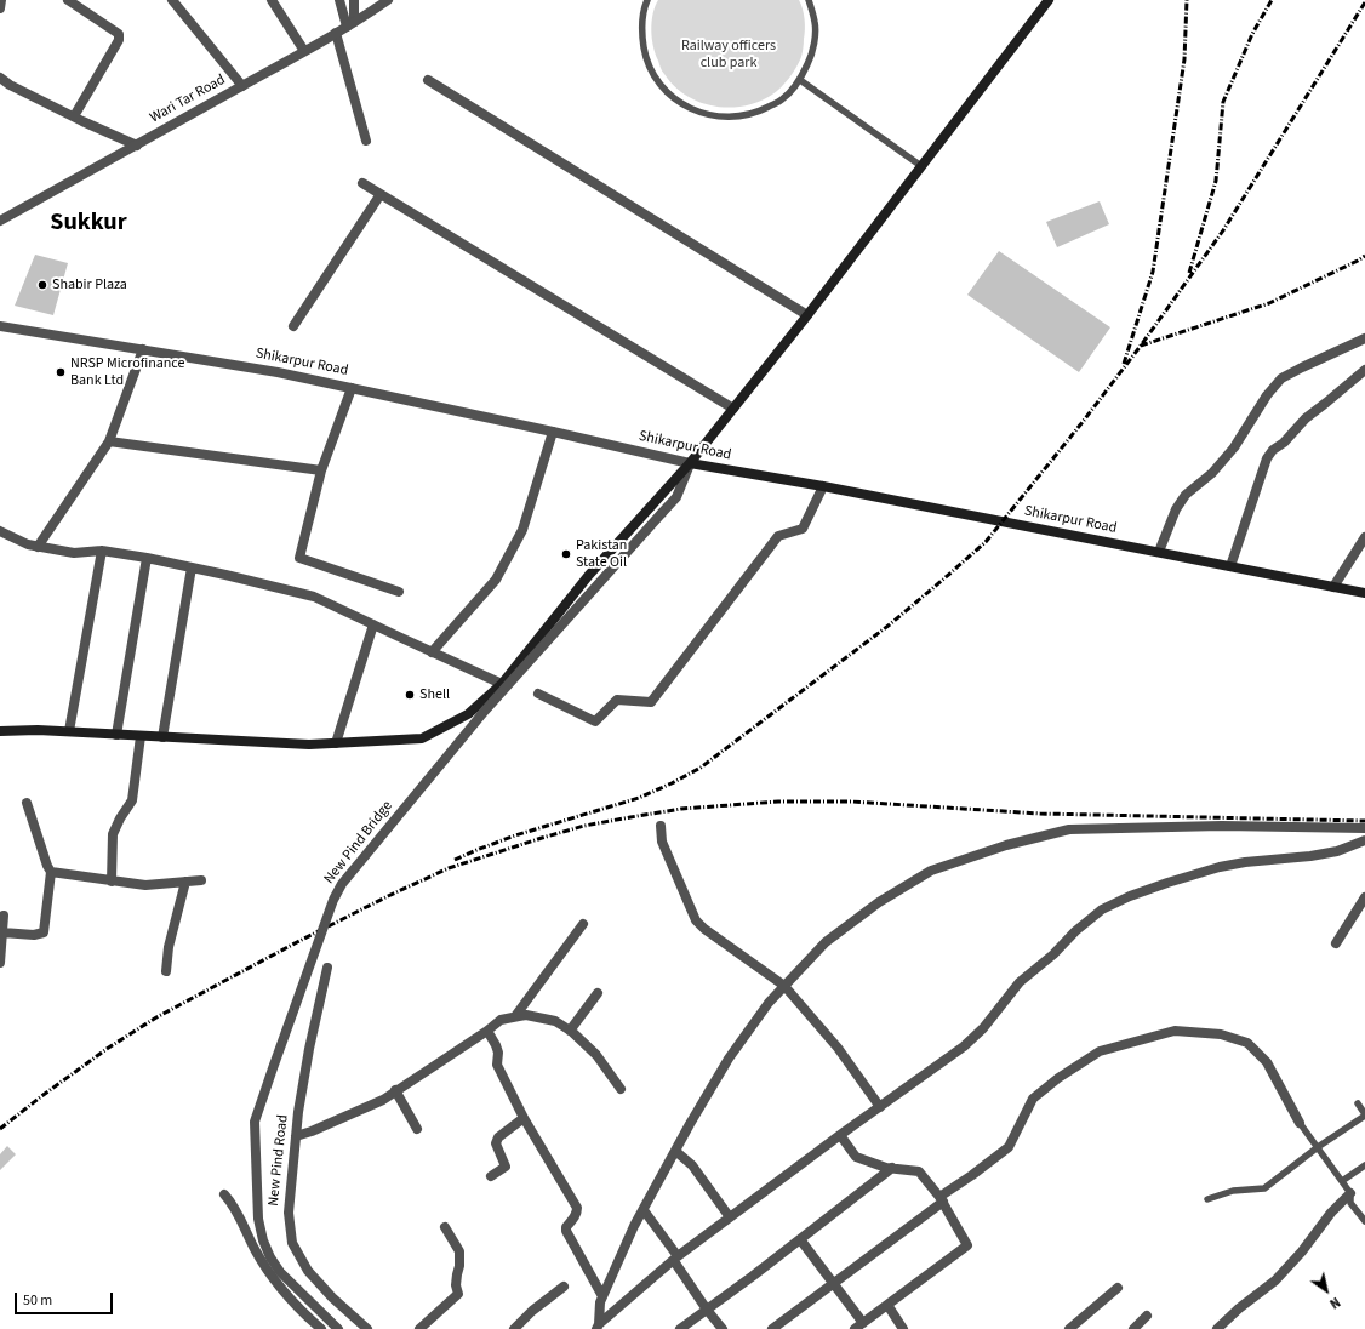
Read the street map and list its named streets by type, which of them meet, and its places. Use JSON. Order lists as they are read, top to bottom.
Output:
{
  "streets": {
    "main road": ["Shikarpur Road"],
    "street": ["Wari Tar Road", "New Pind Bridge", "New Pind Road"]
  },
  "crossings": [
    ["Shikarpur Road", "New Pind Bridge"]
  ],
  "districts": ["Sukkur"],
  "parks": ["Railway officers club park"],
  "places": [
    "Shabir Plaza",
    "NRSP Microfinance Bank Ltd",
    "Pakistan State Oil",
    "Shell"
  ],
  "scale_bar": "50 m",
  "north": "bottom right"
}
